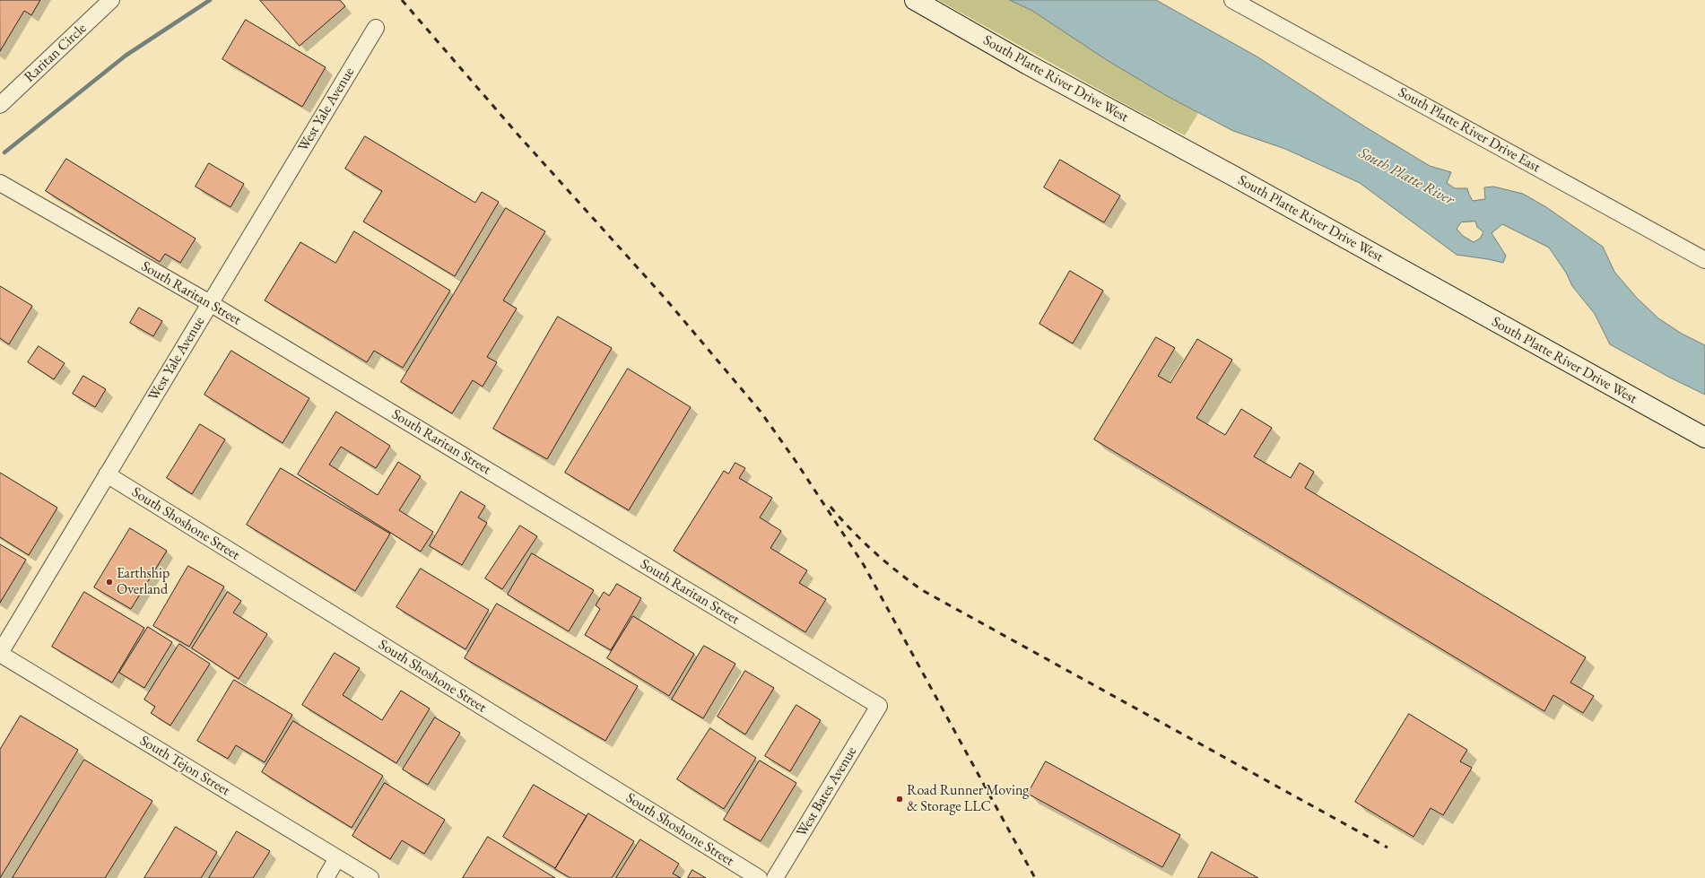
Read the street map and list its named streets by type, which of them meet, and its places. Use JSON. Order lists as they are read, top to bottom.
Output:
{
  "streets": {
    "street": [
      "Raritan Circle",
      "South Platte River Drive West",
      "West Yale Avenue",
      "South Platte River Drive East",
      "South Raritan Street",
      "South Shoshone Street",
      "South Tejon Street",
      "West Bates Avenue"
    ]
  },
  "crossings": [
    ["West Yale Avenue", "South Raritan Street"],
    ["West Yale Avenue", "South Shoshone Street"],
    ["West Yale Avenue", "South Tejon Street"],
    ["South Raritan Street", "West Bates Avenue"]
  ],
  "water": ["South Platte River"],
  "places": ["Earthship Overland", "Road Runner Moving & Storage LLC"]
}
